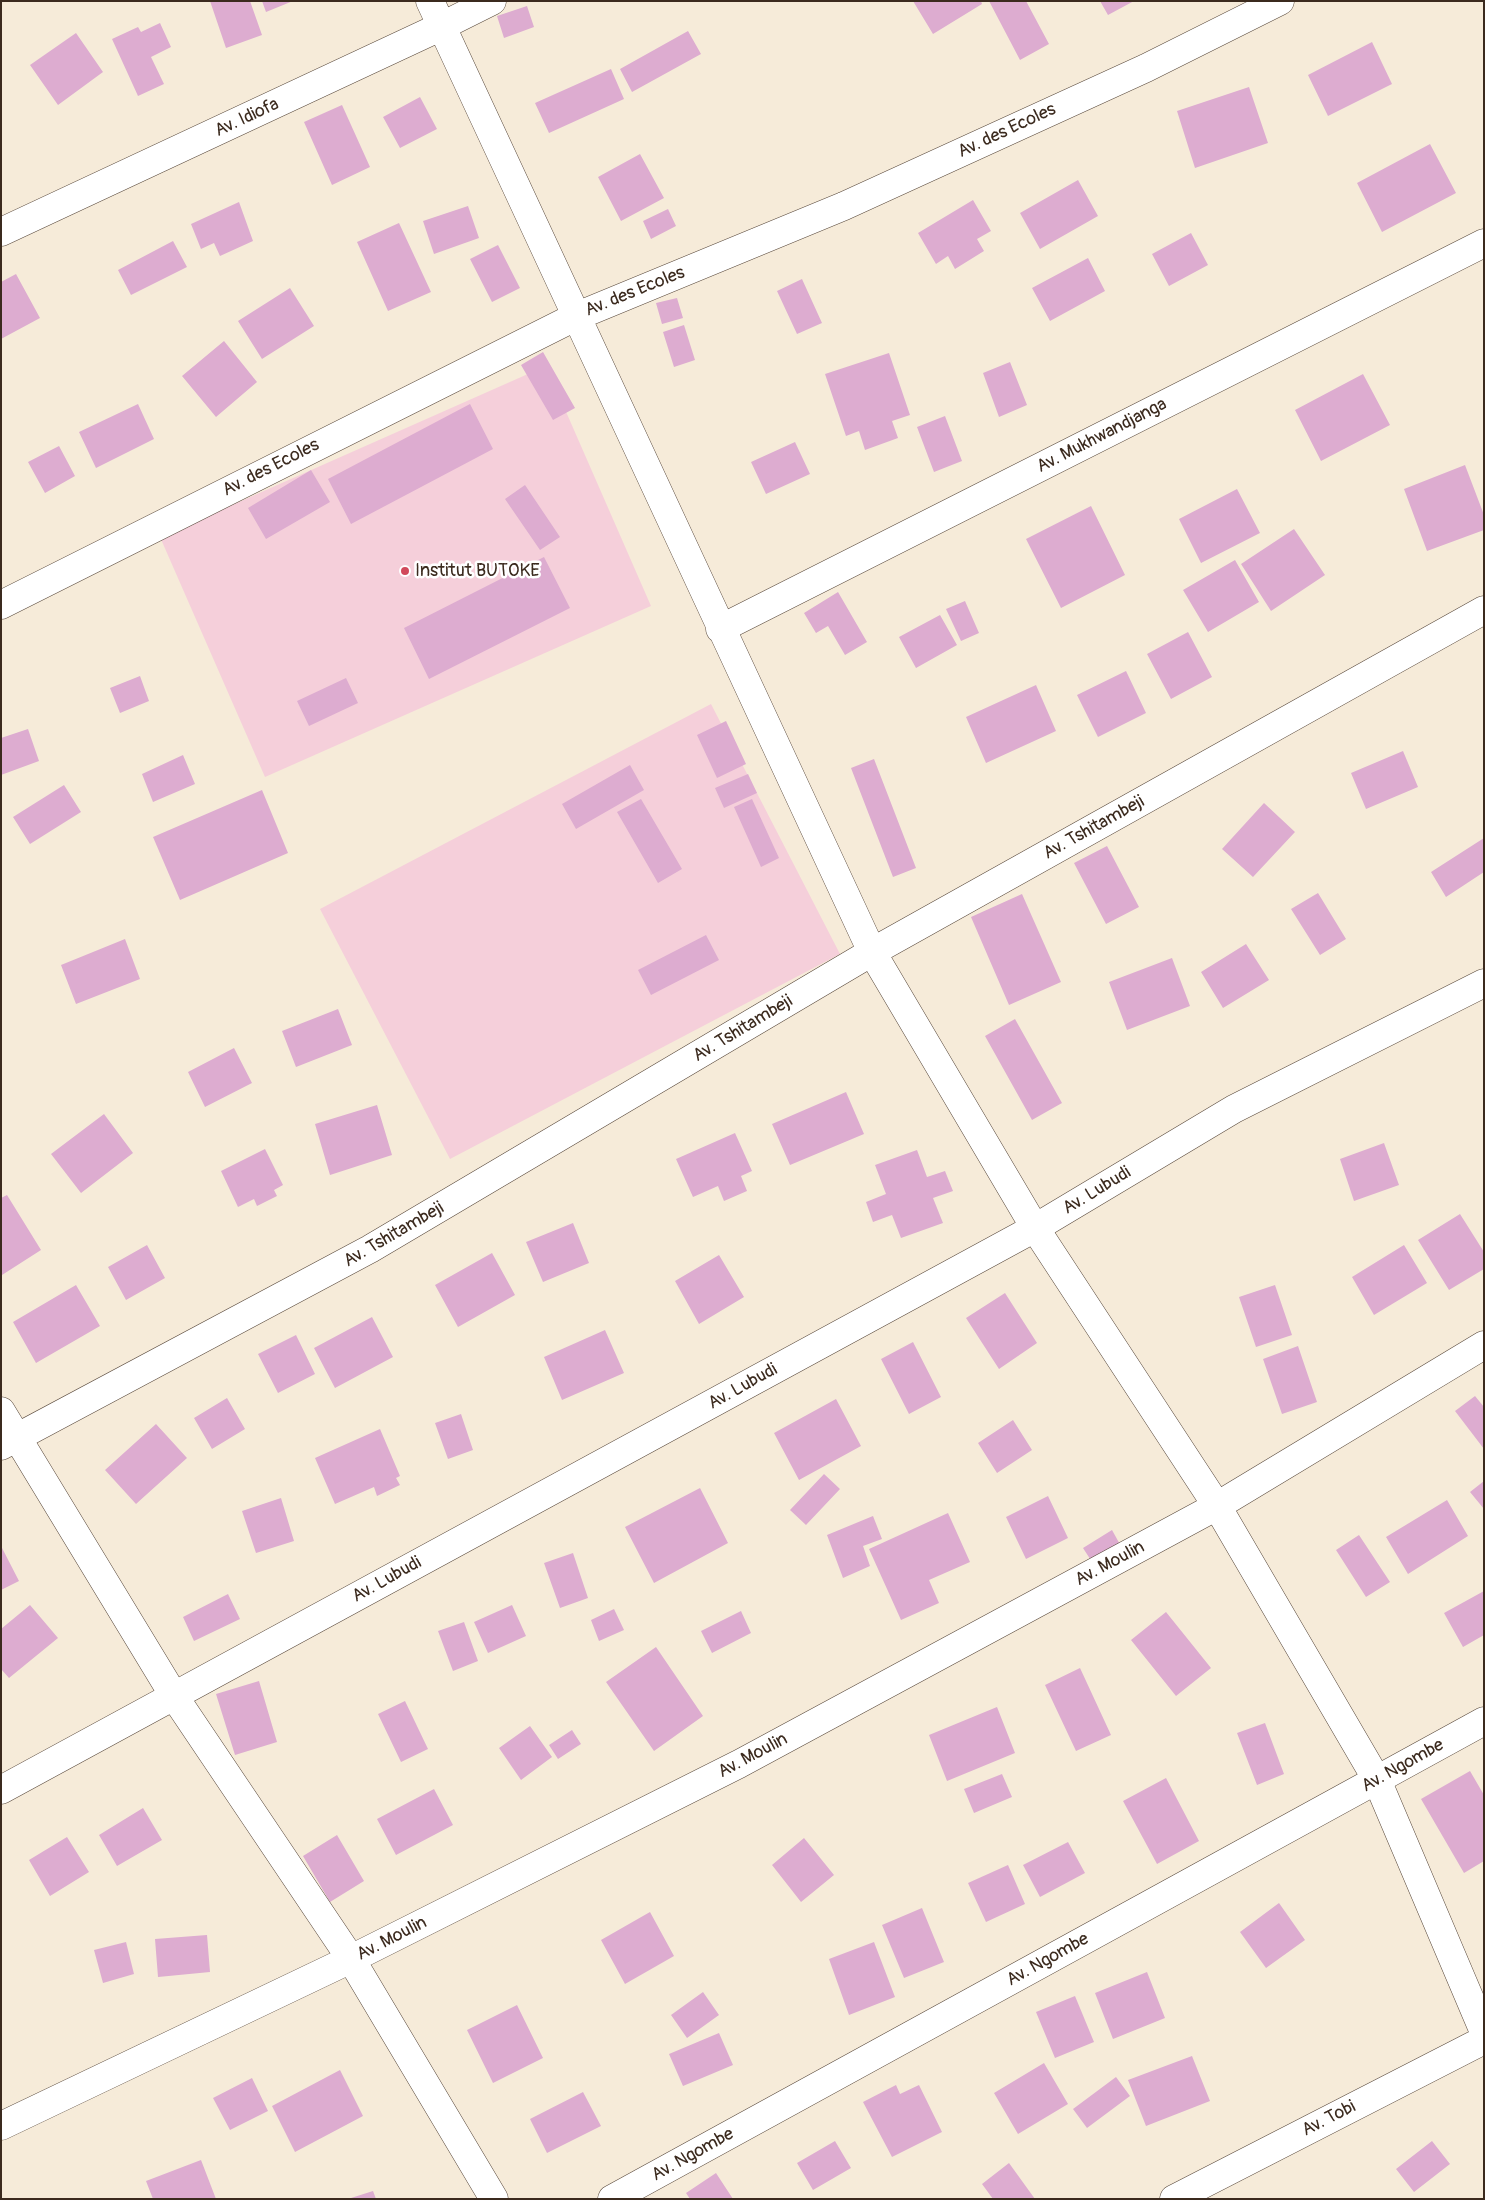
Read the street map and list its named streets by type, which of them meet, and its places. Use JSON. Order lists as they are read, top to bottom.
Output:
{
  "streets": {
    "street": [
      "Av. Idiofa",
      "Av. des Ecoles",
      "Av. Mukhwandjanga",
      "Av. Tshitambeji",
      "Av. Lubudi",
      "Av. Moulin",
      "Av. Ngombe",
      "Av. Tobi"
    ]
  },
  "places": ["Institut BUTOKE"]
}
